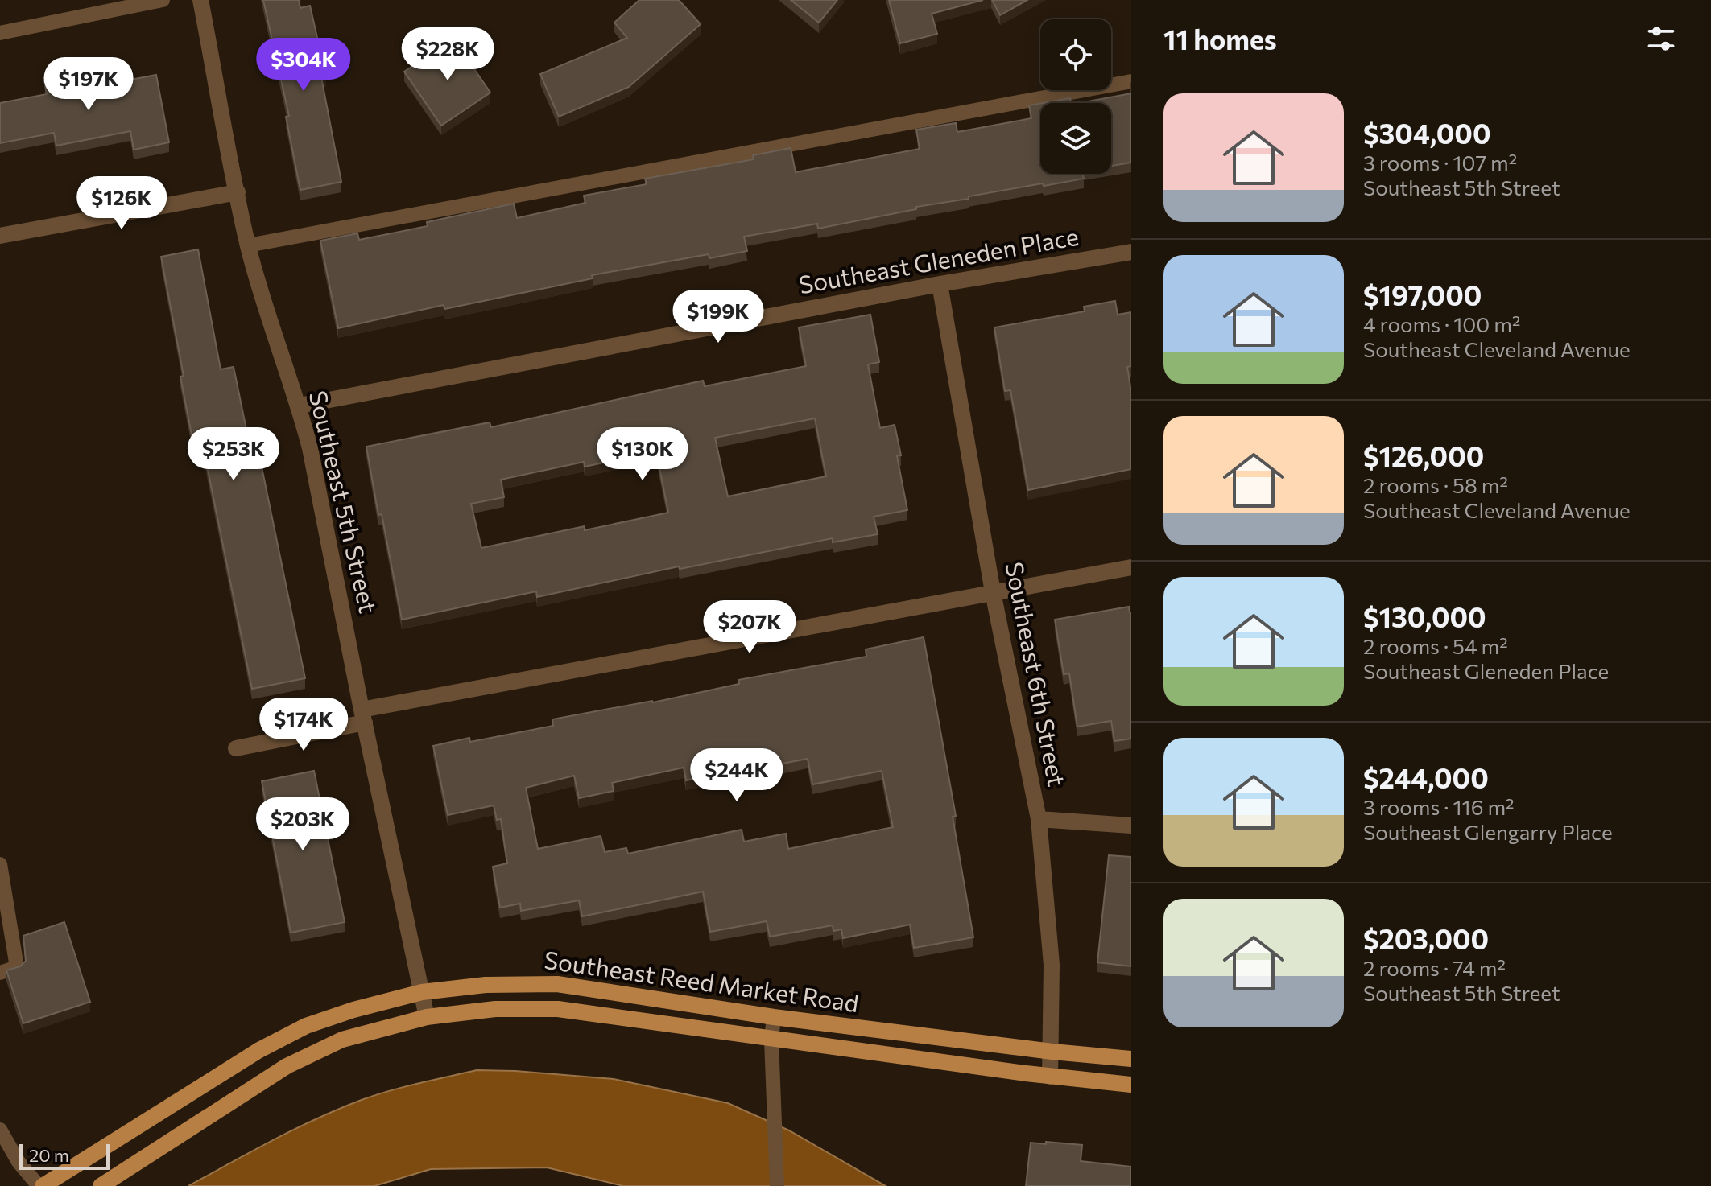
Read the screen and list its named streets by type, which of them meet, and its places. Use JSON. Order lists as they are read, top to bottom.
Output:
{
  "streets": {
    "main road": ["Southeast Reed Market Road"],
    "street": ["Southeast Gleneden Place", "Southeast 5th Street", "Southeast 6th Street"]
  },
  "crossings": [
    ["Southeast Gleneden Place", "Southeast 5th Street"],
    ["Southeast Gleneden Place", "Southeast 6th Street"],
    ["Southeast 5th Street", "Southeast Reed Market Road"],
    ["Southeast 6th Street", "Southeast Reed Market Road"]
  ],
  "scale_bar": "20 m",
  "page": {
    "heading": "11 homes",
    "price": [
      "$228K",
      "$304K",
      "$197K",
      "$126K",
      "$199K",
      "$253K",
      "$130K",
      "$207K",
      "$174K",
      "$244K",
      "$203K"
    ],
    "list": [
      {
        "name": "$304,000",
        "note": "3 rooms · 107 m² · Southeast 5th Street"
      },
      {
        "name": "$197,000",
        "note": "4 rooms · 100 m² · Southeast Cleveland Avenue"
      },
      {
        "name": "$126,000",
        "note": "2 rooms · 58 m² · Southeast Cleveland Avenue"
      },
      {
        "name": "$130,000",
        "note": "2 rooms · 54 m² · Southeast Gleneden Place"
      },
      {
        "name": "$244,000",
        "note": "3 rooms · 116 m² · Southeast Glengarry Place"
      },
      {
        "name": "$203,000",
        "note": "2 rooms · 74 m² · Southeast 5th Street"
      }
    ],
    "scale": "20 m"
  }
}
